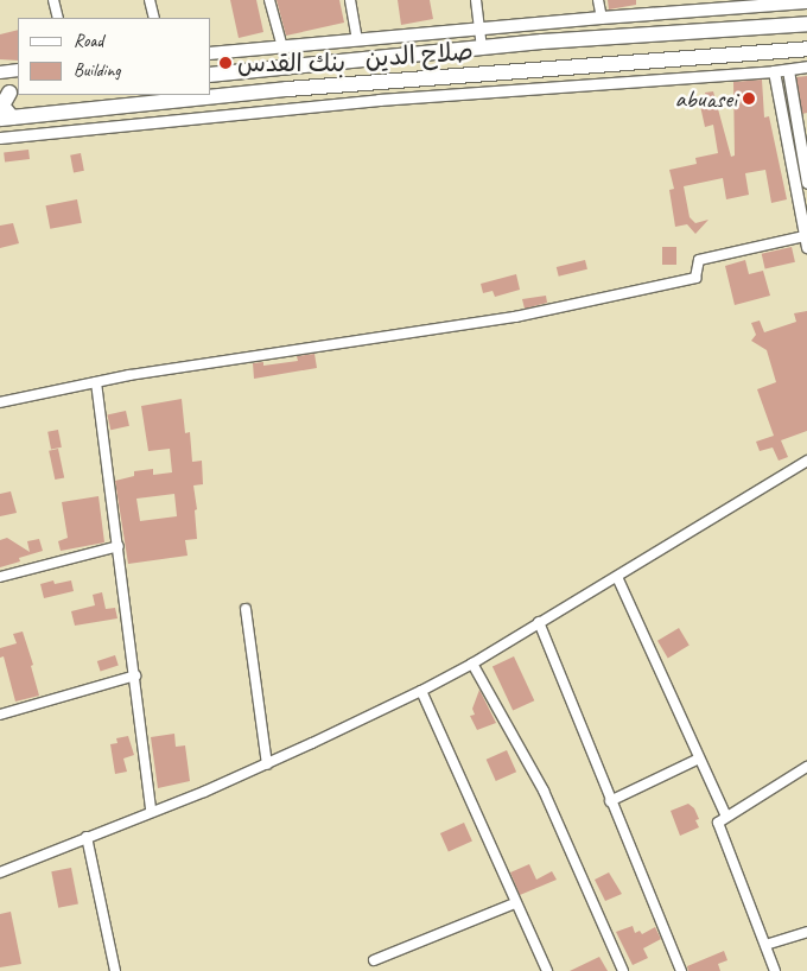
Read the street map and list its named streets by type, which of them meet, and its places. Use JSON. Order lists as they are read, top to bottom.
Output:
{
  "streets": {
    "highway": ["صلاح الدين"]
  },
  "places": ["بنك القدس", "abuasei"],
  "legend": ["Road", "Building"]
}
